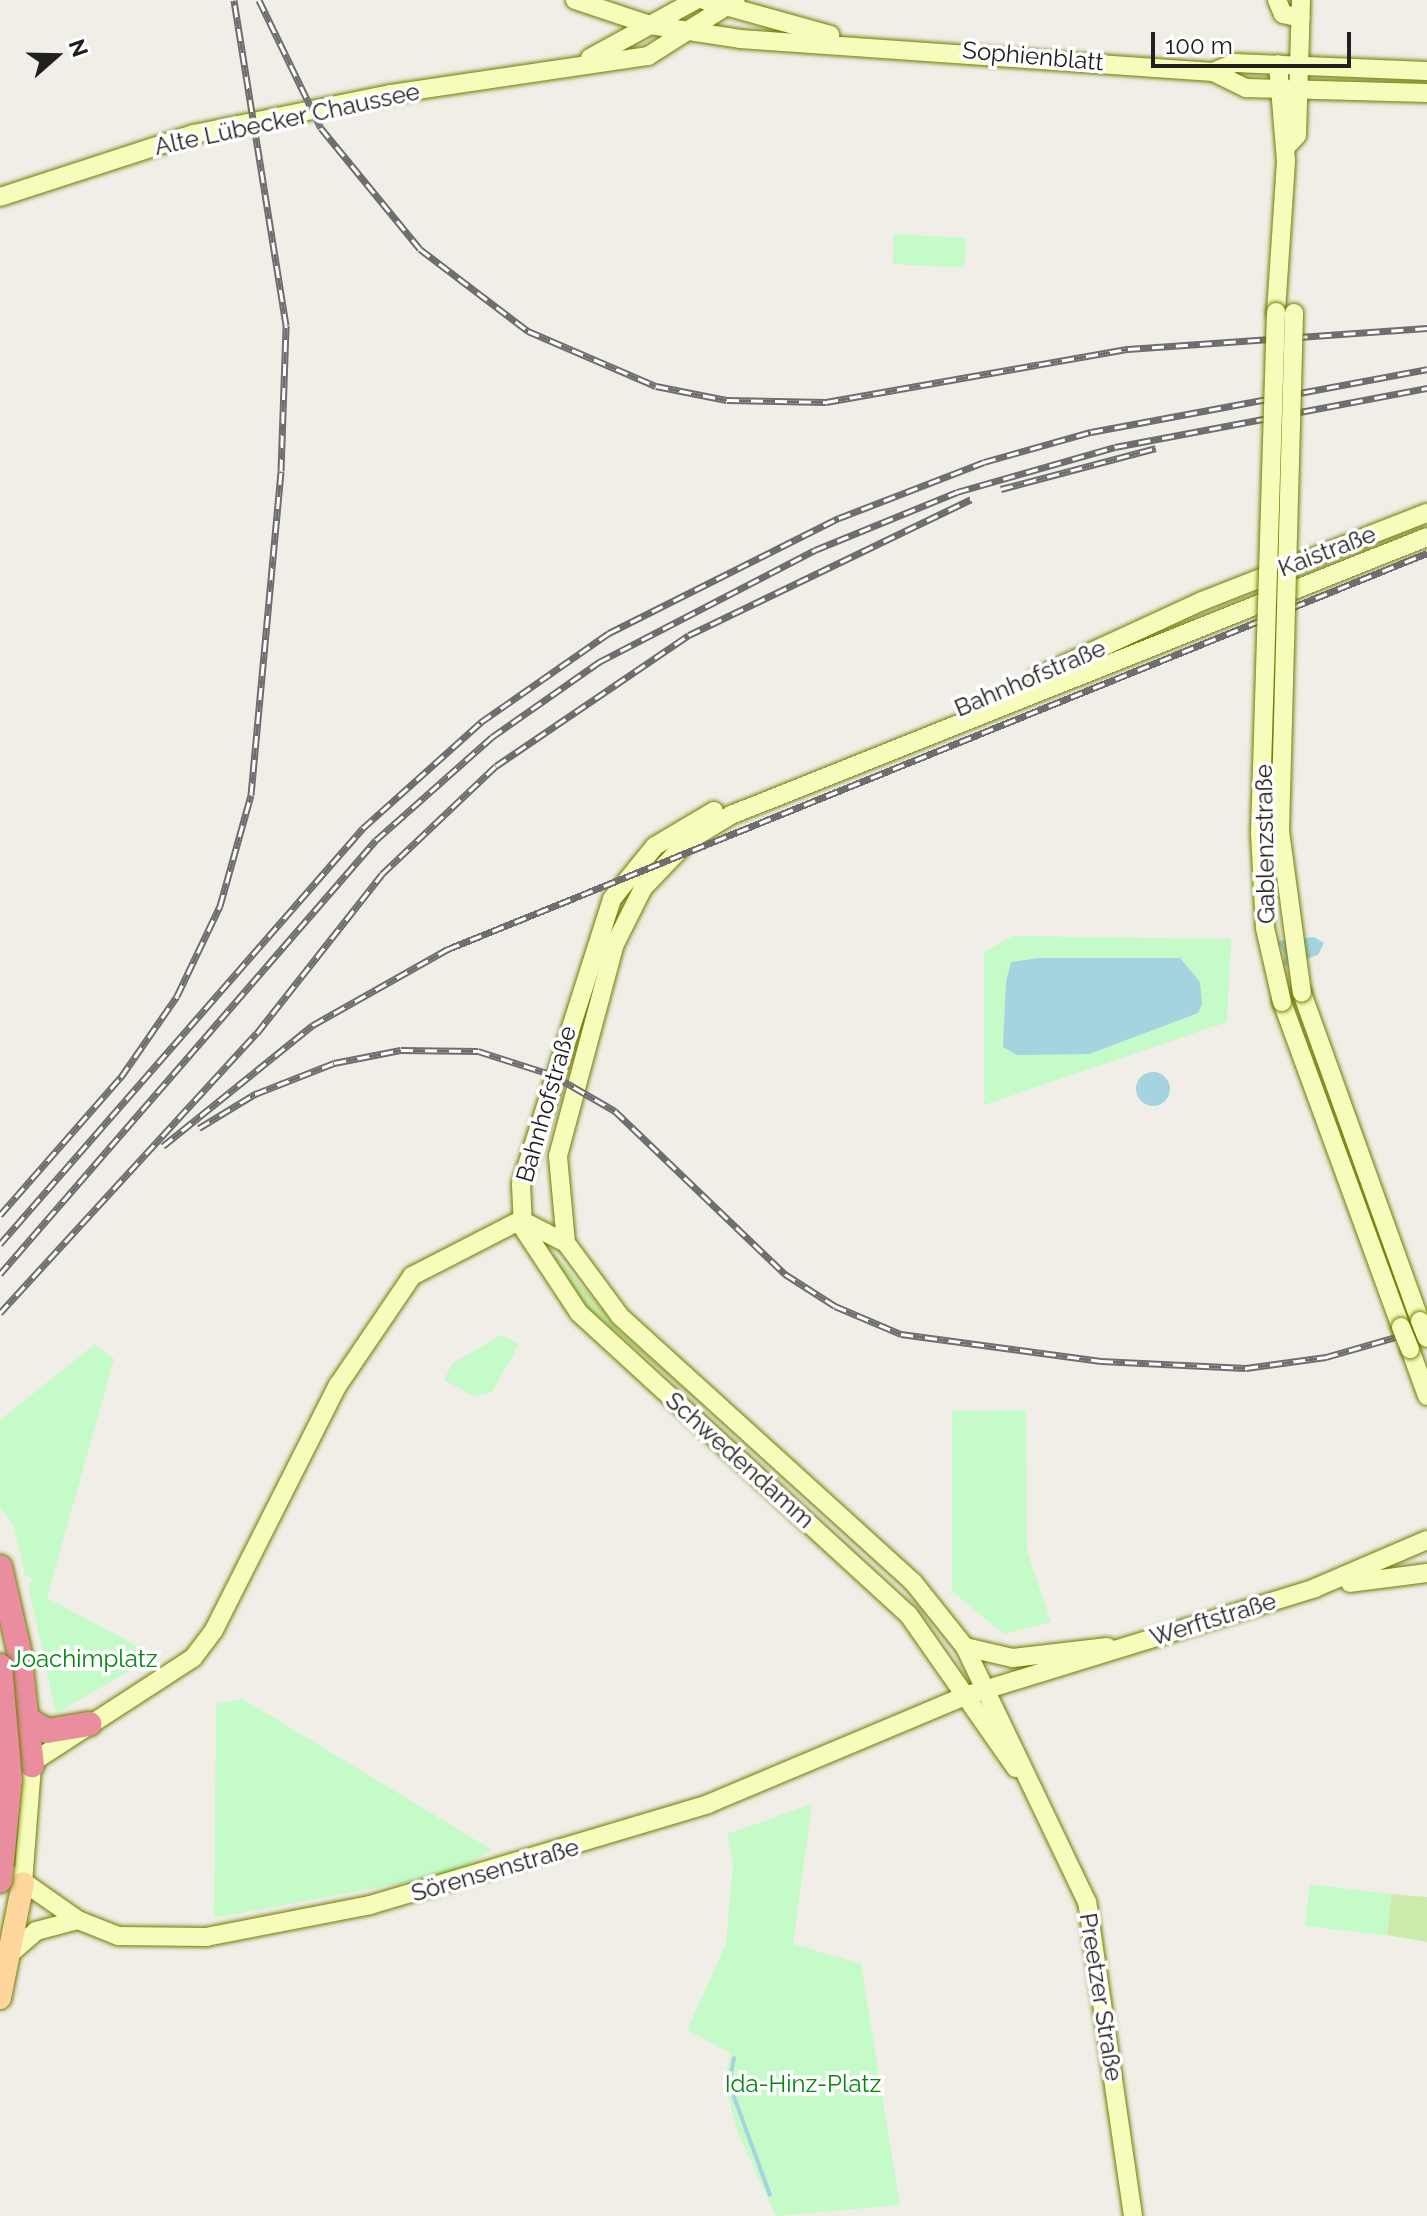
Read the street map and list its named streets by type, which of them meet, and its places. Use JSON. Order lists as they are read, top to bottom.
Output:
{
  "streets": {
    "main road": [
      "Sophienblatt",
      "Alte Lübecker Chaussee",
      "Kaistraße",
      "Bahnhofstraße",
      "Gablenzstraße",
      "Schwedendamm",
      "Werftstraße",
      "Sörensenstraße",
      "Preetzer Straße"
    ]
  },
  "crossings": [
    ["Sophienblatt", "Alte Lübecker Chaussee"],
    ["Sophienblatt", "Gablenzstraße"],
    ["Kaistraße", "Bahnhofstraße"],
    ["Bahnhofstraße", "Schwedendamm"],
    ["Schwedendamm", "Werftstraße"],
    ["Schwedendamm", "Sörensenstraße"],
    ["Schwedendamm", "Preetzer Straße"],
    ["Werftstraße", "Sörensenstraße"],
    ["Werftstraße", "Preetzer Straße"],
    ["Sörensenstraße", "Preetzer Straße"]
  ],
  "parks": ["Joachimplatz", "Ida-Hinz-Platz"],
  "scale_bar": "100 m",
  "north": "right"
}
